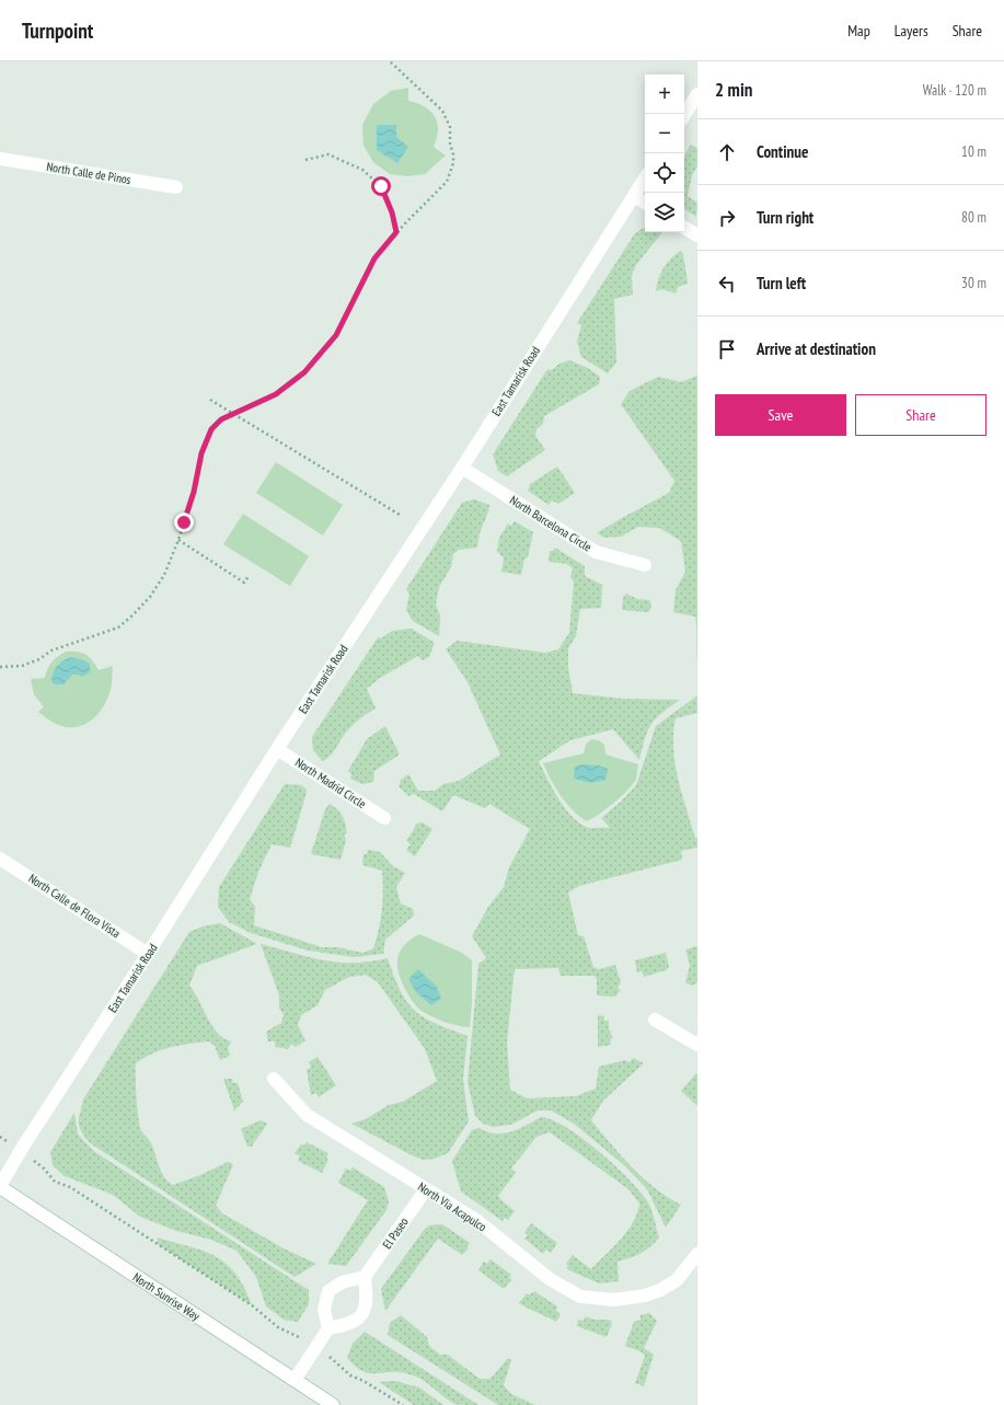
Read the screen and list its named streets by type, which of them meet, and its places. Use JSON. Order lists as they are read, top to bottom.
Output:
{
  "streets": {
    "street": [
      "North Calle de Pinos",
      "East Tamarisk Road",
      "North Barcelona Circle",
      "North Madrid Circle",
      "North Calle de Flora Vista",
      "North Via Acapulco",
      "El Paseo",
      "North Sunrise Way"
    ]
  },
  "crossings": [
    ["East Tamarisk Road", "North Barcelona Circle"],
    ["East Tamarisk Road", "North Madrid Circle"],
    ["East Tamarisk Road", "North Calle de Flora Vista"],
    ["East Tamarisk Road", "North Sunrise Way"],
    ["North Via Acapulco", "El Paseo"]
  ],
  "page": {
    "header": "Turnpoint",
    "nav": ["Map", "Layers", "Share"],
    "heading": ["2 min", "Walk · 120 m"],
    "map_buttons": ["+", "−"],
    "list": [
      ["Continue", "10 m"],
      ["Turn right", "80 m"],
      ["Turn left", "30 m"],
      "Arrive at destination"
    ],
    "buttons": ["Save", "Share"]
  }
}
